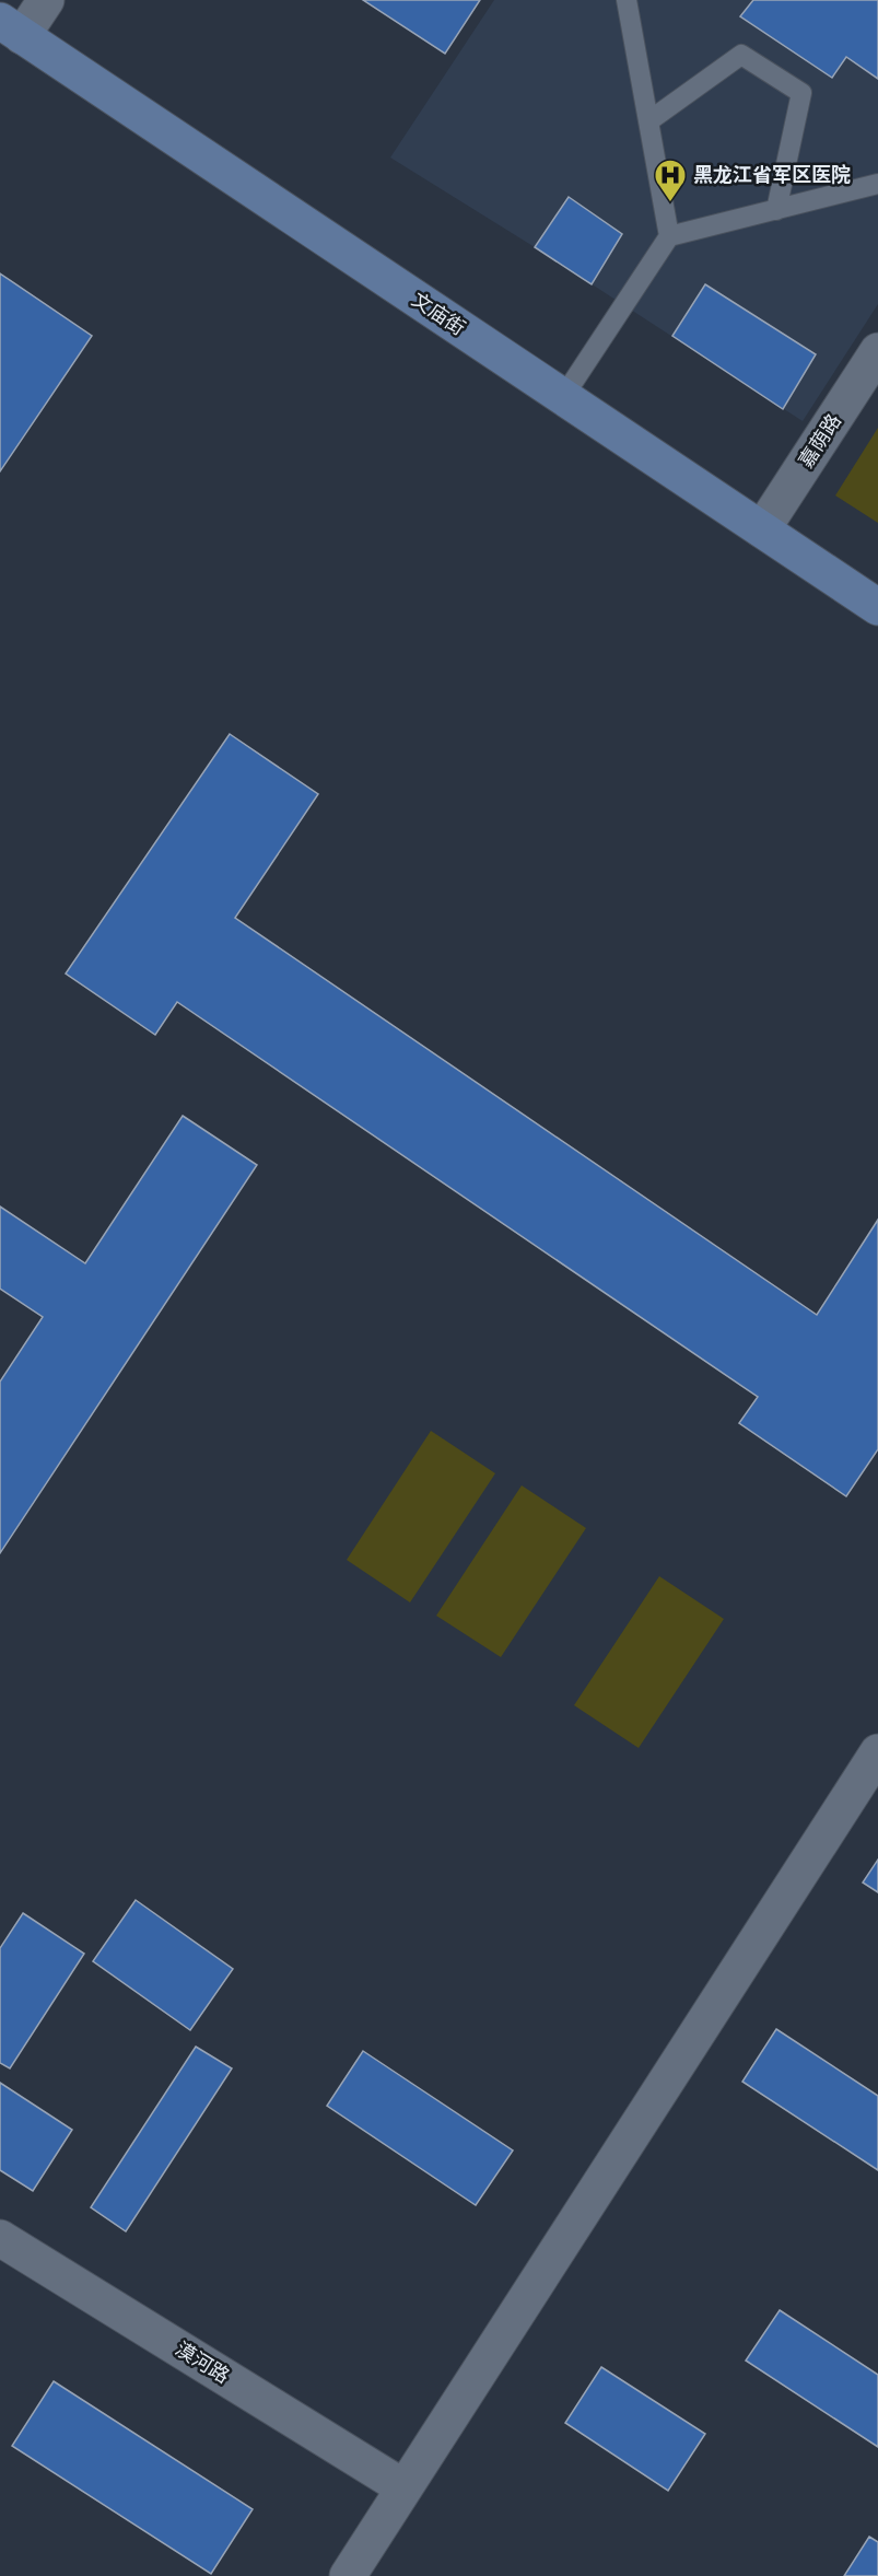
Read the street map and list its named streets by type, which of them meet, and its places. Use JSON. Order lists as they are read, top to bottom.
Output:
{
  "streets": {
    "main road": ["文庙街"],
    "street": ["嘉荫路", "漠河路"]
  },
  "crossings": [
    ["文庙街", "嘉荫路"]
  ],
  "places": {
    "hospital": ["黑龙江省军区医院"]
  }
}
